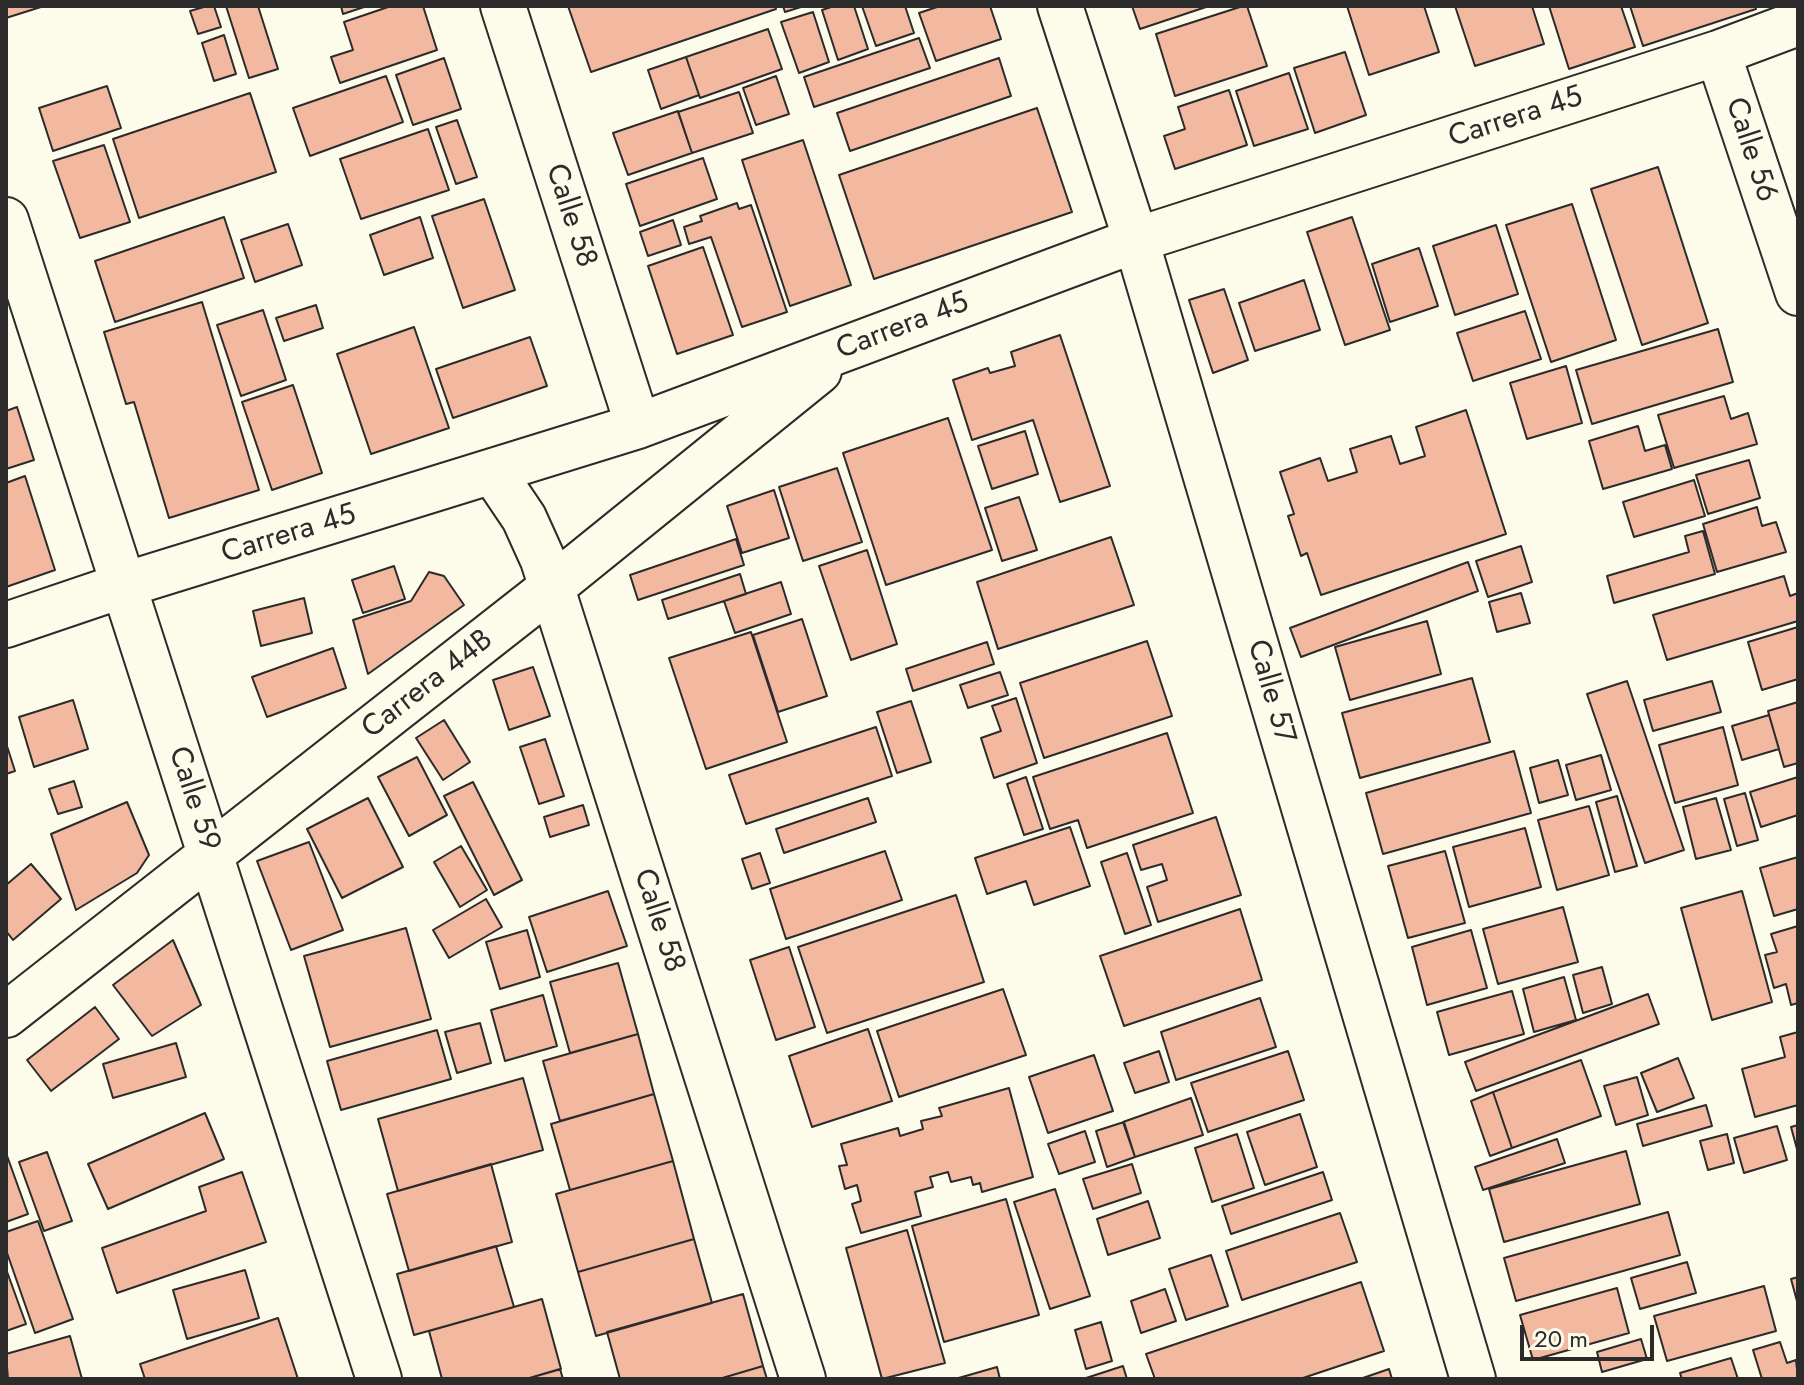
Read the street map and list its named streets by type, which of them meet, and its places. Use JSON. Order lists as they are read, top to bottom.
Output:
{
  "streets": {
    "street": [
      "Carrera 45",
      "Calle 56",
      "Calle 58",
      "Carrera 44B",
      "Calle 57",
      "Calle 59"
    ]
  },
  "crossings": [
    ["Carrera 45", "Calle 56"],
    ["Carrera 45", "Calle 58"],
    ["Carrera 45", "Carrera 44B"],
    ["Carrera 45", "Calle 57"],
    ["Carrera 45", "Calle 59"],
    ["Calle 58", "Carrera 44B"],
    ["Carrera 44B", "Calle 59"]
  ],
  "scale_bar": "20 m"
}
